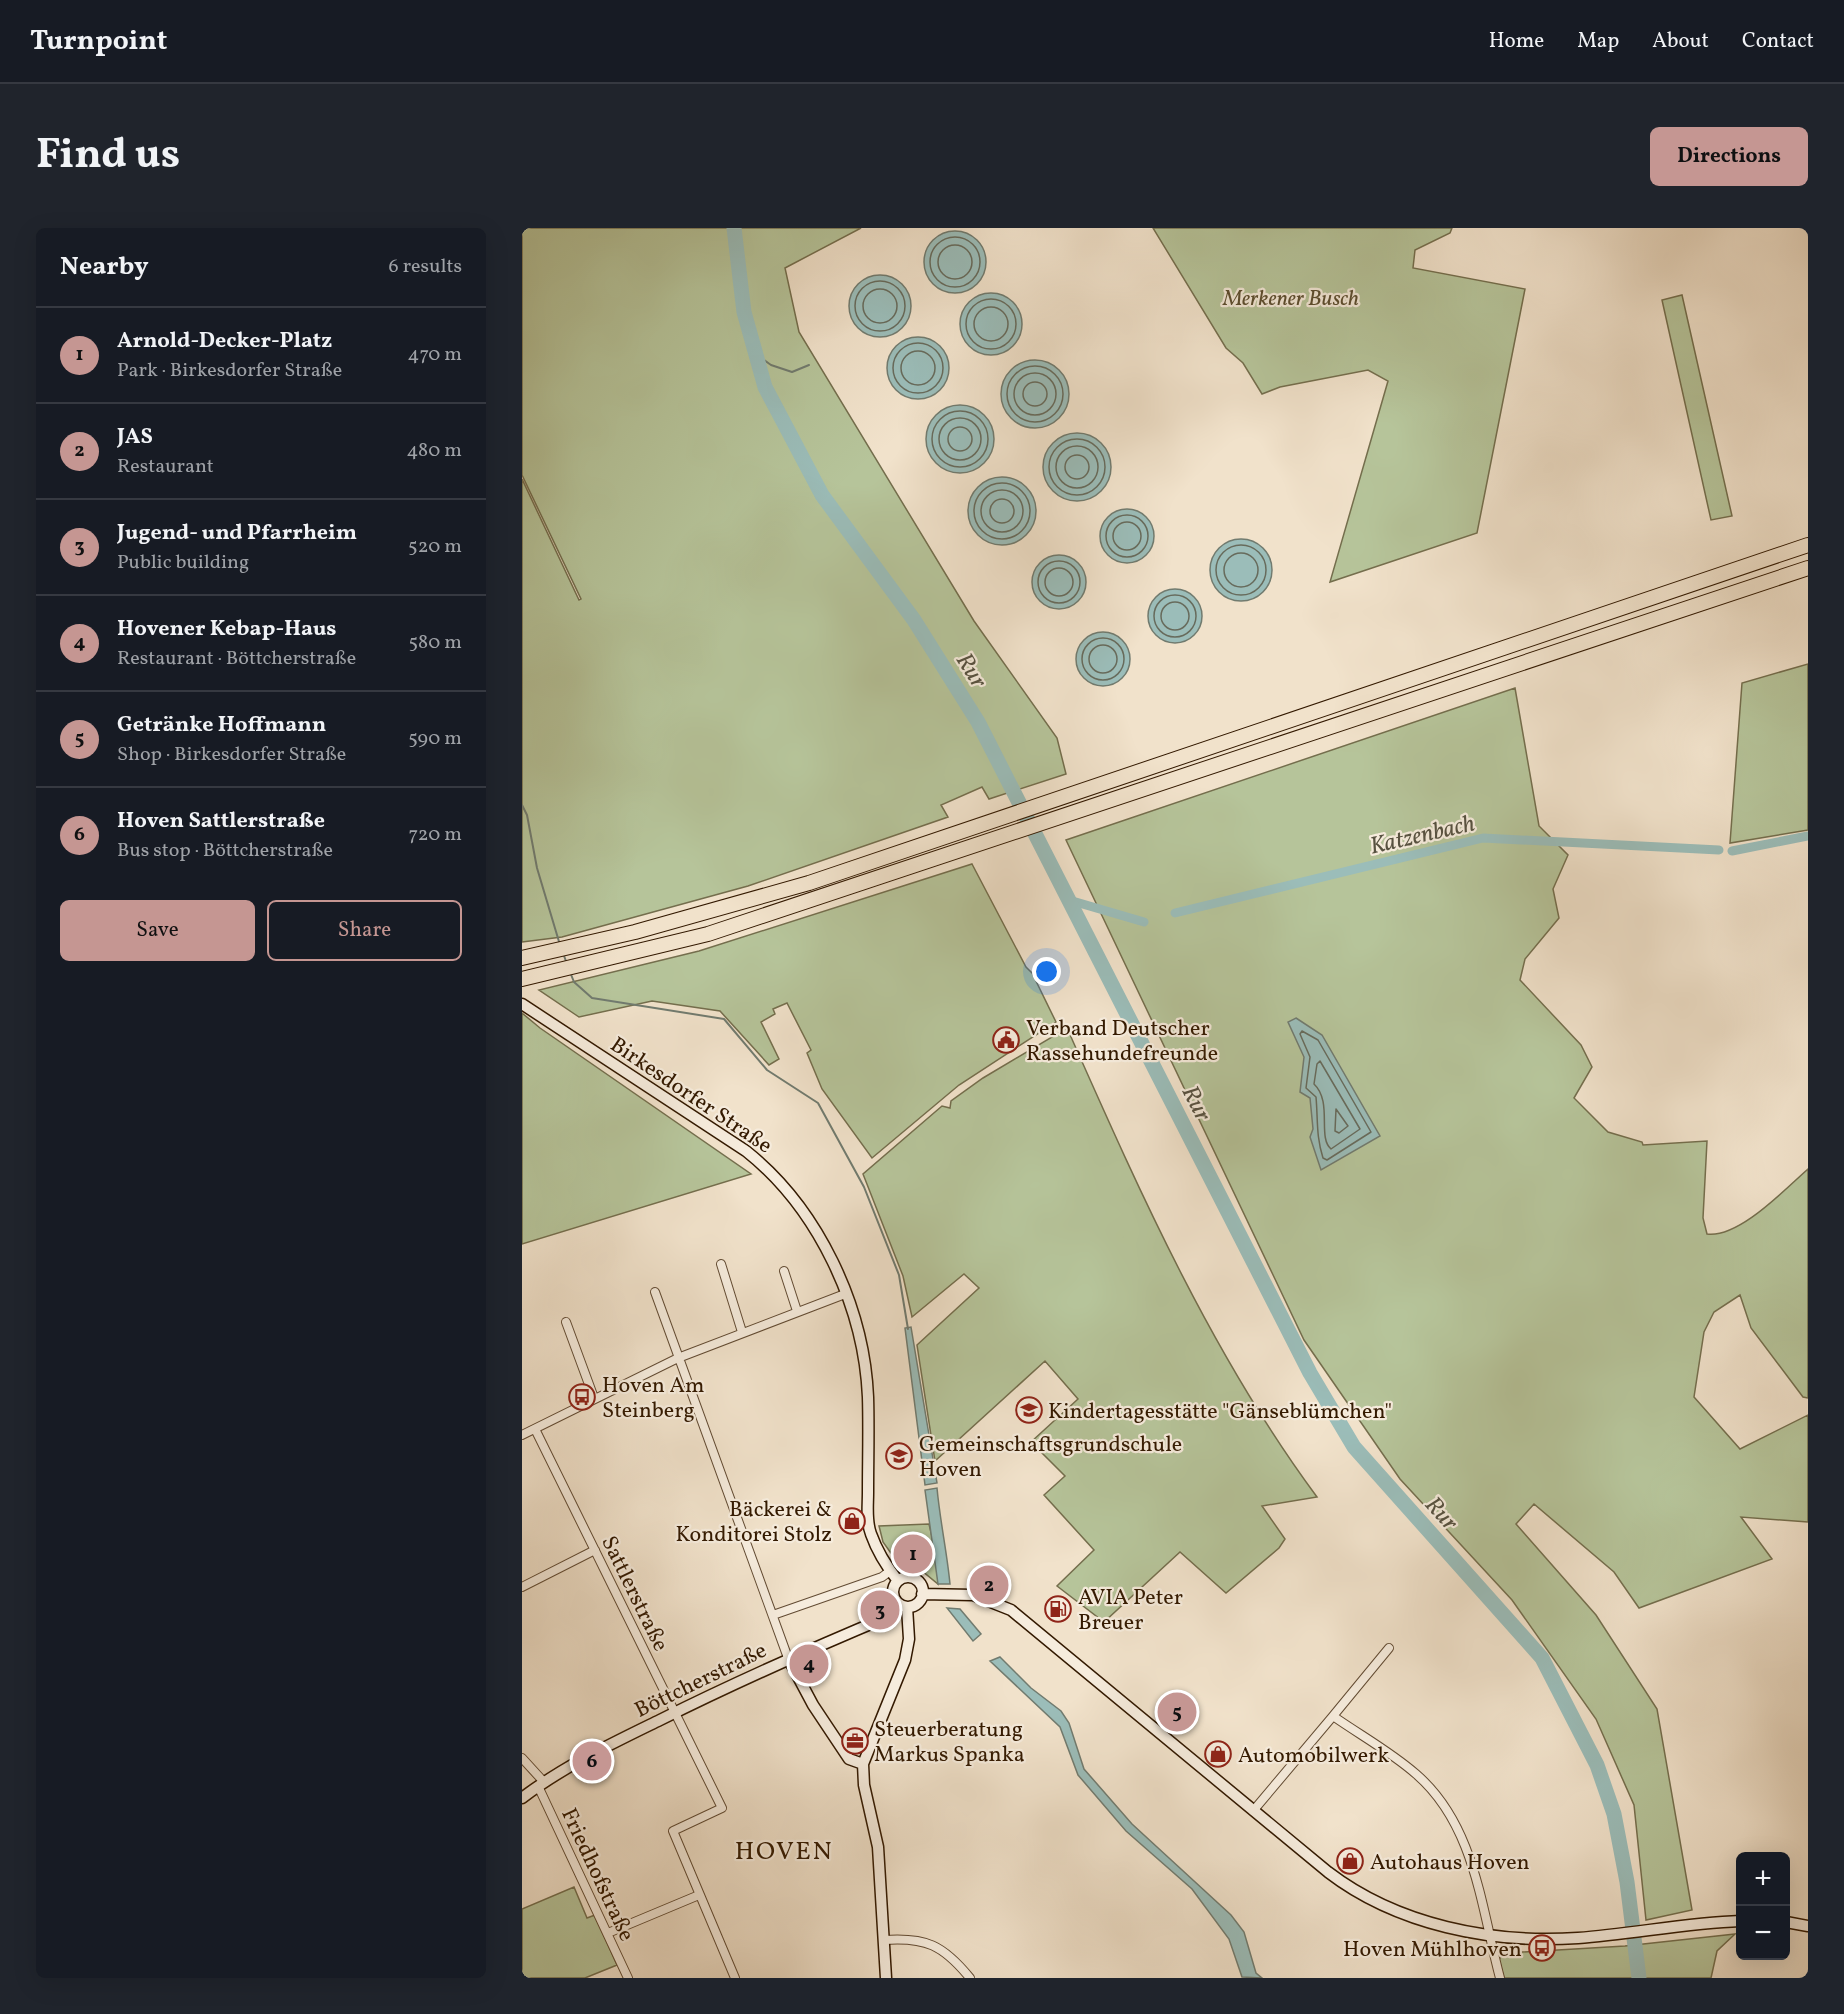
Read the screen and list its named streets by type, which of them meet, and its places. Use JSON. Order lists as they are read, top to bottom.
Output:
{
  "streets": {
    "main road": ["Birkesdorfer Straße", "Böttcherstraße"],
    "street": ["Sattlerstraße", "Friedhofstraße"]
  },
  "crossings": [
    ["Birkesdorfer Straße", "Böttcherstraße"],
    ["Sattlerstraße", "Böttcherstraße"],
    ["Böttcherstraße", "Friedhofstraße"]
  ],
  "districts": ["HOVEN"],
  "water": ["Rur", "Katzenbach"],
  "parks": ["Merkener Busch"],
  "places": {
    "public building": ["Verband Deutscher Rassehundefreunde"],
    "bus stop": ["Hoven Am Steinberg", "Hoven Mühlhoven"],
    "school or university": ["Kindertagesstätte \"Gänseblümchen\"", "Gemeinschaftsgrundschule Hoven"],
    "shop": ["Bäckerei & Konditorei Stolz", "Automobilwerk", "Autohaus Hoven"],
    "fuel station": ["AVIA Peter Breuer"],
    "office": ["Steuerberatung Markus Spanka"]
  },
  "page": {
    "header": "Turnpoint",
    "nav": [
      "Home",
      "Map",
      "About",
      "Contact"
    ],
    "title": "Find us",
    "buttons": [
      "Directions",
      ["Save", "Share"]
    ],
    "heading": ["Nearby", "6 results"],
    "list": [
      {
        "mark": "1",
        "name": "Arnold-Decker-Platz",
        "note": "Park · Birkesdorfer Straße",
        "value": "470 m"
      },
      {
        "mark": "2",
        "name": "JAS",
        "note": "Restaurant",
        "value": "480 m"
      },
      {
        "mark": "3",
        "name": "Jugend- und Pfarrheim",
        "note": "Public building",
        "value": "520 m"
      },
      {
        "mark": "4",
        "name": "Hovener Kebap-Haus",
        "note": "Restaurant · Böttcherstraße",
        "value": "580 m"
      },
      {
        "mark": "5",
        "name": "Getränke Hoffmann",
        "note": "Shop · Birkesdorfer Straße",
        "value": "590 m"
      },
      {
        "mark": "6",
        "name": "Hoven Sattlerstraße",
        "note": "Bus stop · Böttcherstraße",
        "value": "720 m"
      }
    ],
    "pins": [
      "1",
      "2",
      "3",
      "4",
      "5",
      "6"
    ],
    "map_buttons": ["+", "−"]
  }
}
